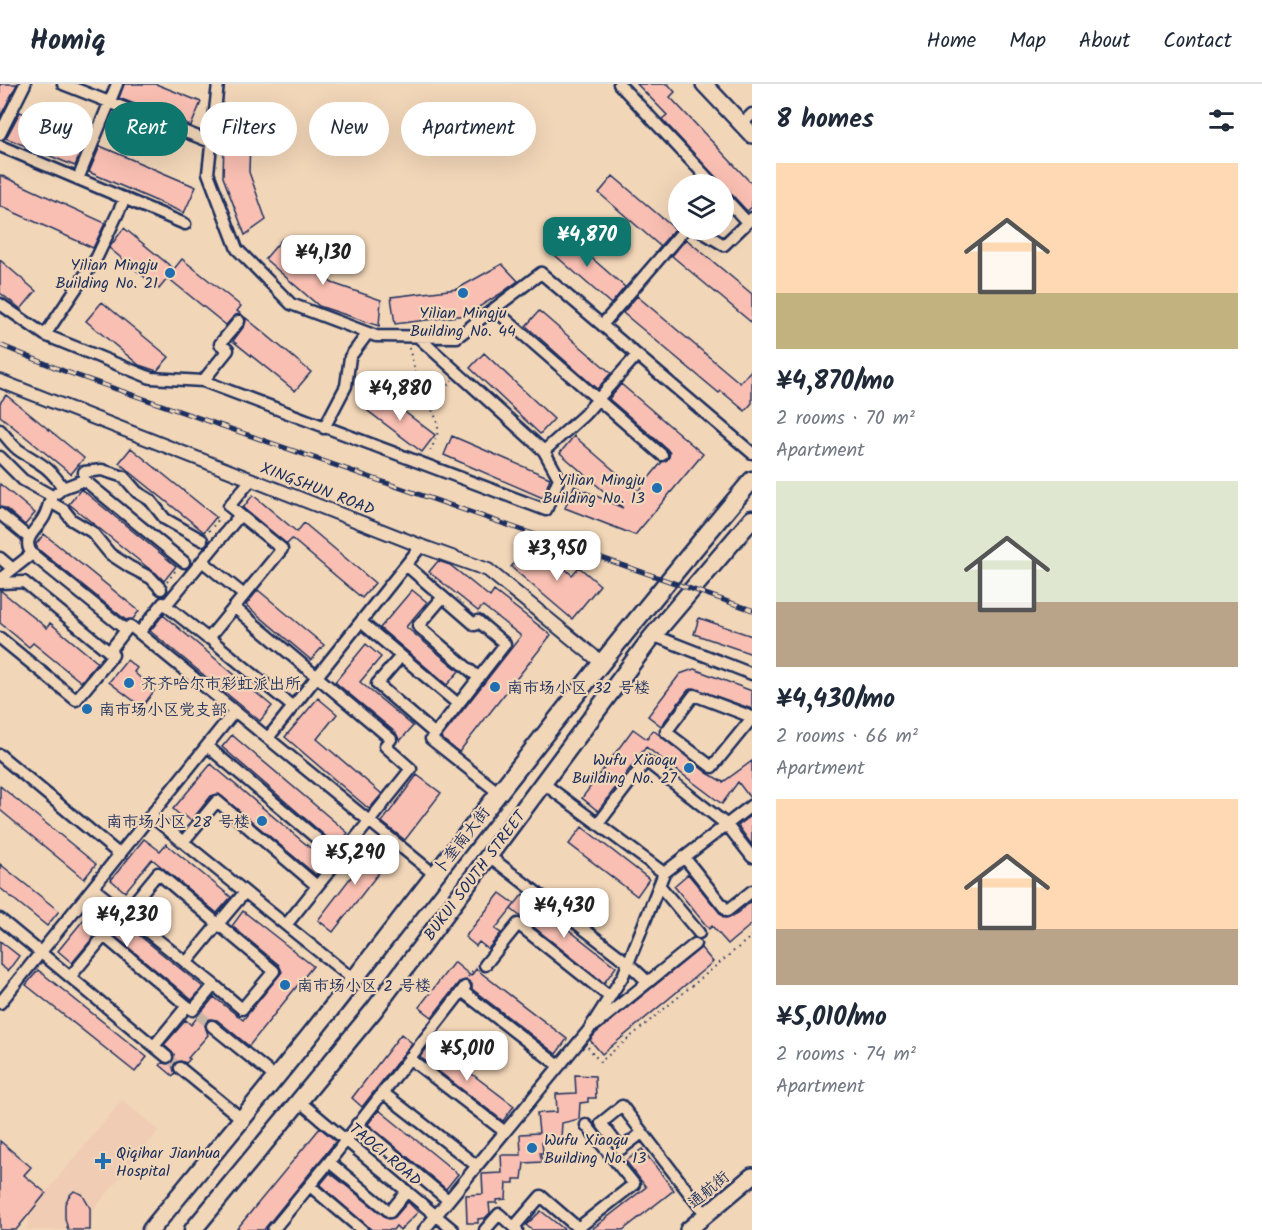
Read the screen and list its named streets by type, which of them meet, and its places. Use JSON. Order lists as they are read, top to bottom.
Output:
{
  "streets": {
    "main road": ["卜奎南大街", "BUKUI SOUTH STREET", "通航街"],
    "street": ["XINGSHUN ROAD", "TAOCI ROAD"]
  },
  "crossings": [
    ["XINGSHUN ROAD", "卜奎南大街"],
    ["BUKUI SOUTH STREET", "TAOCI ROAD"]
  ],
  "places": {
    "other": [
      "Yilian Mingju Building No. 21",
      "Yilian Mingju Building No. 44",
      "Yilian Mingju Building No. 13",
      "齐齐哈尔市彩虹派出所",
      "南市场小区 32 号楼",
      "南市场小区党支部",
      "Wufu Xiaoqu Building No. 27",
      "南市场小区 28 号楼",
      "南市场小区 2 号楼",
      "Wufu Xiaoqu Building No. 13"
    ],
    "health": ["Qiqihar Jianhua Hospital"]
  },
  "page": {
    "header": "Homiq",
    "nav": [
      "Home",
      "Map",
      "About",
      "Contact"
    ],
    "heading": "8 homes",
    "chip": [
      "Buy",
      "Rent",
      "Filters",
      "New",
      "Apartment"
    ],
    "list": [
      {
        "name": "¥4,870/mo",
        "note": "2 rooms · 70 m² · Apartment"
      },
      {
        "name": "¥4,430/mo",
        "note": "2 rooms · 66 m² · Apartment"
      },
      {
        "name": "¥5,010/mo",
        "note": "2 rooms · 74 m² · Apartment"
      }
    ],
    "price": [
      "¥4,870",
      "¥4,130",
      "¥4,880",
      "¥3,950",
      "¥5,290",
      "¥4,430",
      "¥4,230",
      "¥5,010"
    ]
  }
}
